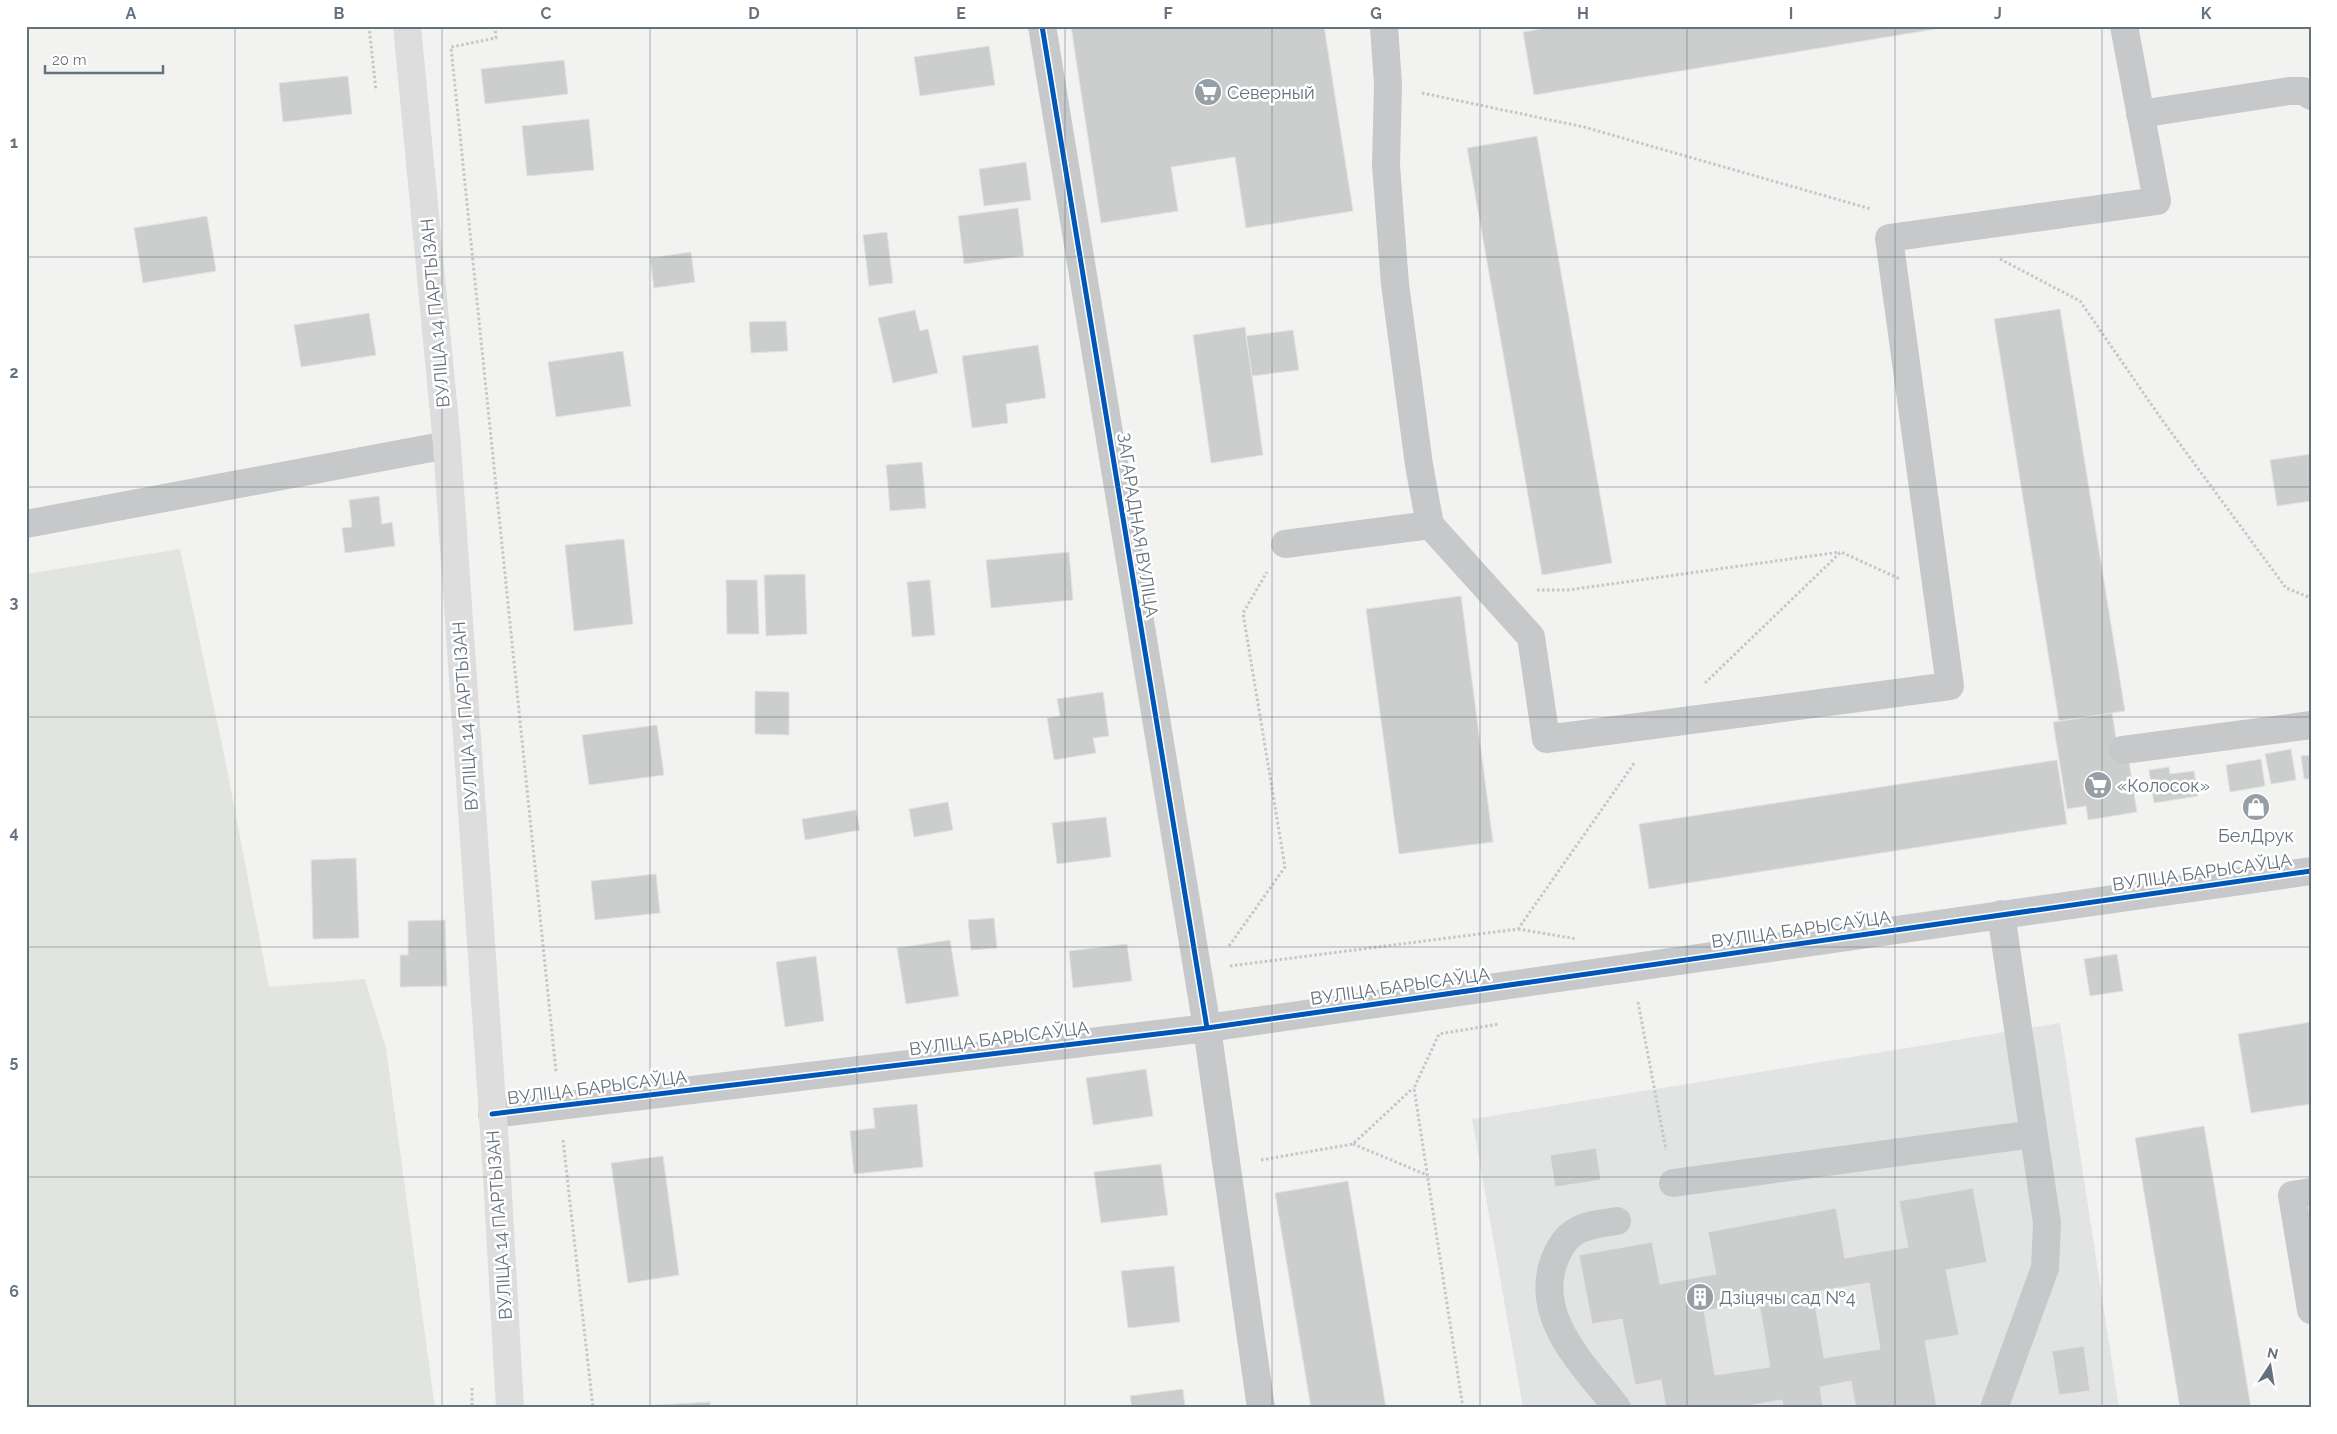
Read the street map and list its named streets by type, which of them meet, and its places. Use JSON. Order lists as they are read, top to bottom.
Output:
{
  "streets": {
    "main road": ["ВУЛІЦА 14 ПАРТЫЗАН"],
    "street": ["ЗАГАРАДНАЯ ВУЛІЦА", "ВУЛІЦА БАРЫСАЎЦА"]
  },
  "crossings": [
    ["ВУЛІЦА 14 ПАРТЫЗАН", "ВУЛІЦА БАРЫСАЎЦА"],
    ["ЗАГАРАДНАЯ ВУЛІЦА", "ВУЛІЦА БАРЫСАЎЦА"]
  ],
  "places": {
    "supermarket": ["Северный", "«Колосок»"],
    "shop": ["БелДрук"],
    "building": ["Дзіцячы сад №4"]
  },
  "scale_bar": "20 m",
  "north": "top",
  "grid": {
    "columns": [
      "A",
      "B",
      "C",
      "D",
      "E",
      "F",
      "G",
      "H",
      "I",
      "J",
      "K"
    ],
    "rows": [
      "1",
      "2",
      "3",
      "4",
      "5",
      "6"
    ]
  }
}
